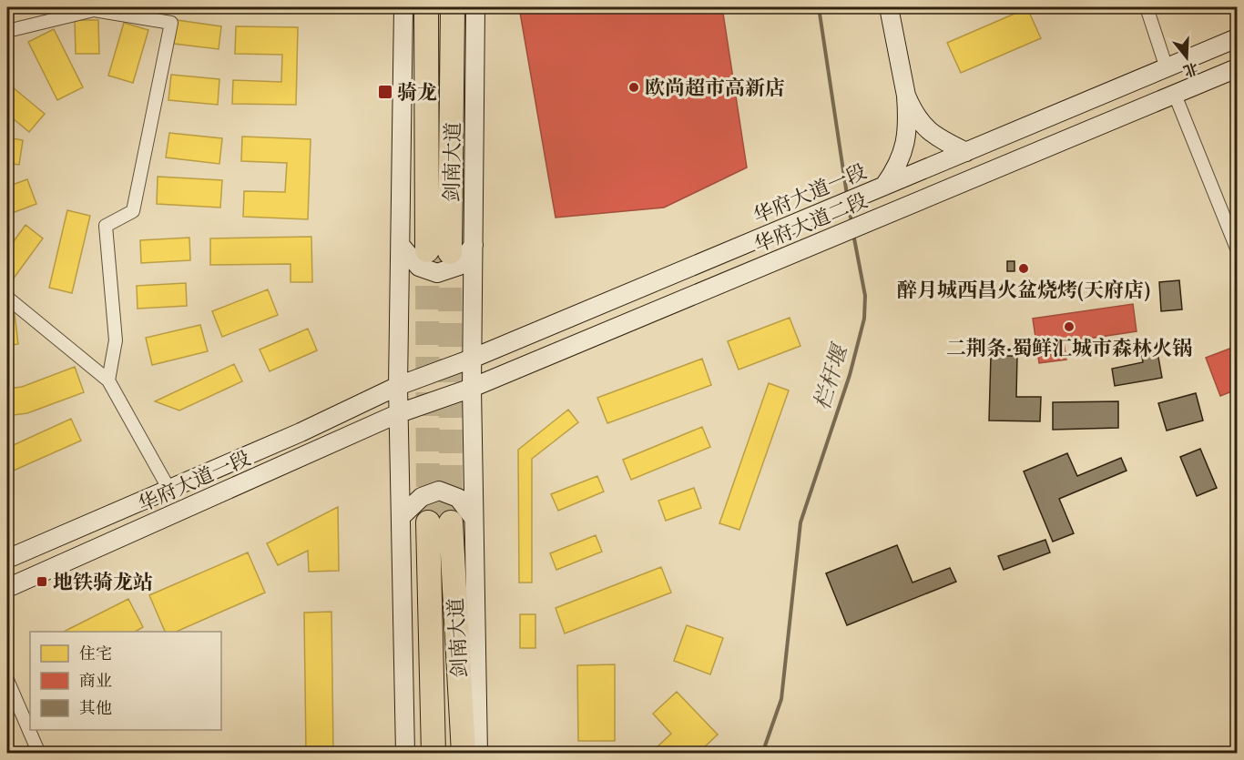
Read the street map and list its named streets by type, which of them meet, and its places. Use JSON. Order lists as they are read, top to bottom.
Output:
{
  "streets": {
    "highway": ["剑南大道"],
    "main road": ["华府大道一段", "华府大道二段"]
  },
  "crossings": [
    ["华府大道一段", "华府大道二段"]
  ],
  "water": ["栏杆堰"],
  "places": {
    "other": ["欧尚超市高新店", "醉月城西昌火盆烧烤(天府店)", "二荆条·蜀鲜汇城市森林火锅"],
    "transit": ["骑龙", "地铁骑龙站"]
  },
  "legend": ["住宅", "商业", "其他"],
  "north": "bottom"
}
